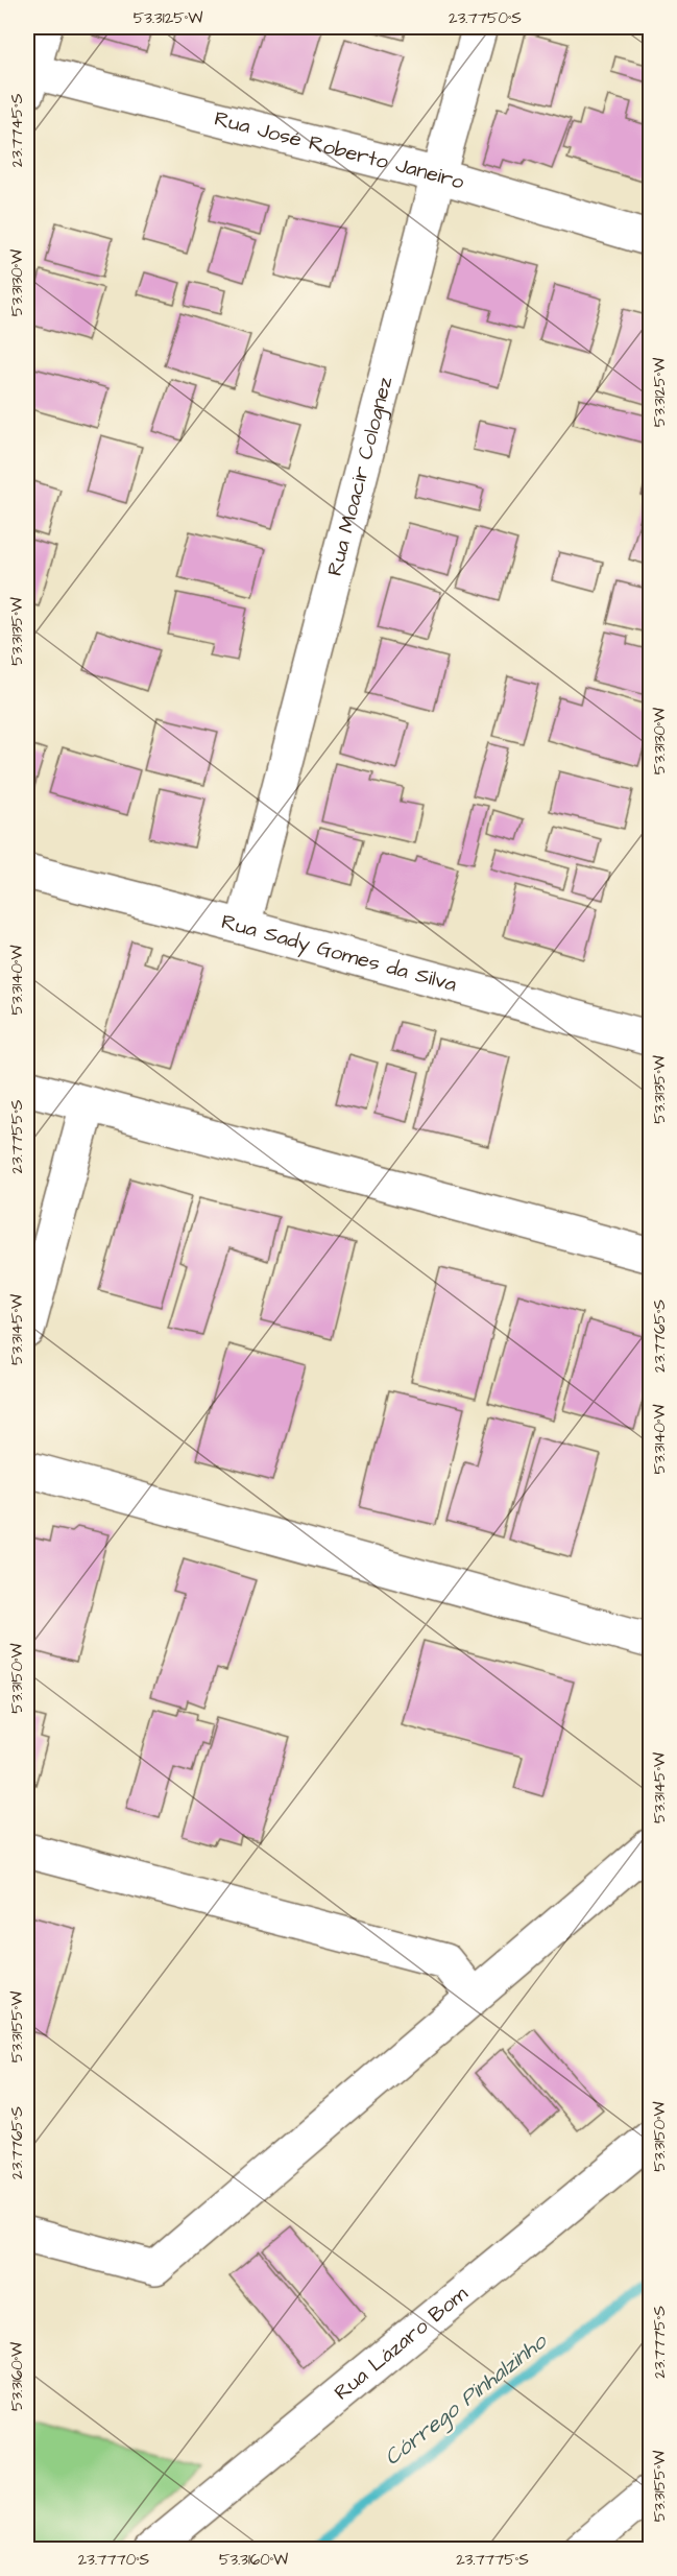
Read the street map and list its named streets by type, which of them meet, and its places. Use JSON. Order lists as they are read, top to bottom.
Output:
{
  "streets": {
    "street": [
      "Rua José Roberto Janeiro",
      "Rua Moacir Colognez",
      "Rua Sady Gomes da Silva",
      "Rua Lázaro Bom"
    ]
  },
  "crossings": [
    ["Rua José Roberto Janeiro", "Rua Moacir Colognez"],
    ["Rua Moacir Colognez", "Rua Sady Gomes da Silva"]
  ],
  "water": ["Córrego Pinhalzinho"],
  "coordinates": [
    "53.3125°W",
    "23.7750°S",
    "23.7745°S",
    "53.3130°W",
    "53.3135°W",
    "53.3140°W",
    "23.7755°S",
    "53.3145°W",
    "23.7765°S",
    "53.3150°W",
    "53.3155°W",
    "23.7775°S",
    "53.3160°W",
    "23.7770°S"
  ]
}
